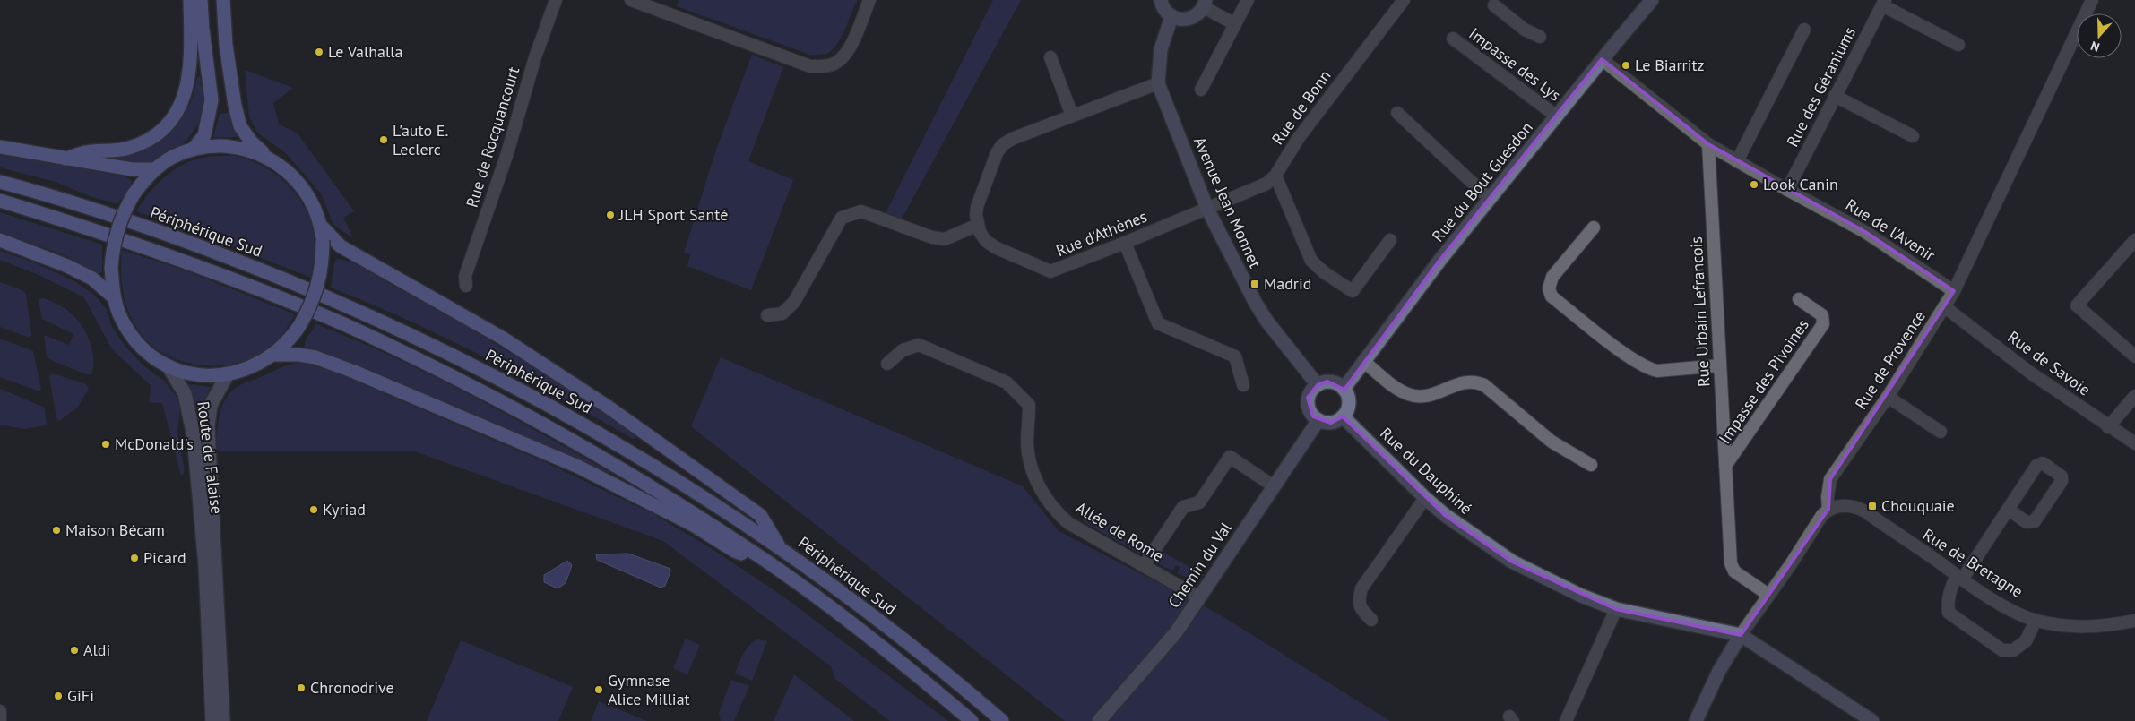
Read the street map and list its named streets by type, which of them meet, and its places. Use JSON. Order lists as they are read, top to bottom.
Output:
{
  "streets": {
    "highway": ["Périphérique Sud"],
    "street": [
      "Impasse des Lys",
      "Rue des Géraniums",
      "Rue de Bonn",
      "Rue de Rocquancourt",
      "Rue du Bout Guesdon",
      "Avenue Jean Monnet",
      "Rue de l'Avenir",
      "Rue d'Athènes",
      "Rue Urbain Lefrancois",
      "Rue de Provence",
      "Rue de Savoie",
      "Impasse des Pivoines",
      "Route de Falaise",
      "Rue du Dauphiné",
      "Allée de Rome",
      "Rue de Bretagne",
      "Chemin du Val"
    ]
  },
  "crossings": [
    ["Impasse des Lys", "Rue du Bout Guesdon"],
    ["Rue des Géraniums", "Rue de l'Avenir"],
    ["Rue de Bonn", "Avenue Jean Monnet"],
    ["Rue de Bonn", "Rue d'Athènes"],
    ["Rue du Bout Guesdon", "Avenue Jean Monnet"],
    ["Rue du Bout Guesdon", "Rue du Dauphiné"],
    ["Rue du Bout Guesdon", "Chemin du Val"],
    ["Avenue Jean Monnet", "Rue d'Athènes"],
    ["Avenue Jean Monnet", "Rue du Dauphiné"],
    ["Avenue Jean Monnet", "Chemin du Val"],
    ["Rue de l'Avenir", "Rue Urbain Lefrancois"],
    ["Rue de l'Avenir", "Rue de Provence"],
    ["Rue Urbain Lefrancois", "Impasse des Pivoines"],
    ["Rue de Provence", "Rue de Savoie"],
    ["Rue de Provence", "Rue de Bretagne"],
    ["Rue du Dauphiné", "Chemin du Val"],
    ["Allée de Rome", "Chemin du Val"]
  ],
  "places": {
    "other": [
      "Le Valhalla",
      "Le Biarritz",
      "L'auto E. Leclerc",
      "Look Canin",
      "JLH Sport Santé",
      "McDonald's",
      "Kyriad",
      "Maison Bécam",
      "Picard",
      "Aldi",
      "Chronodrive",
      "Gymnase Alice Milliat",
      "GiFi"
    ],
    "transit": ["Madrid", "Chouquaie"]
  },
  "north": "bottom"
}
